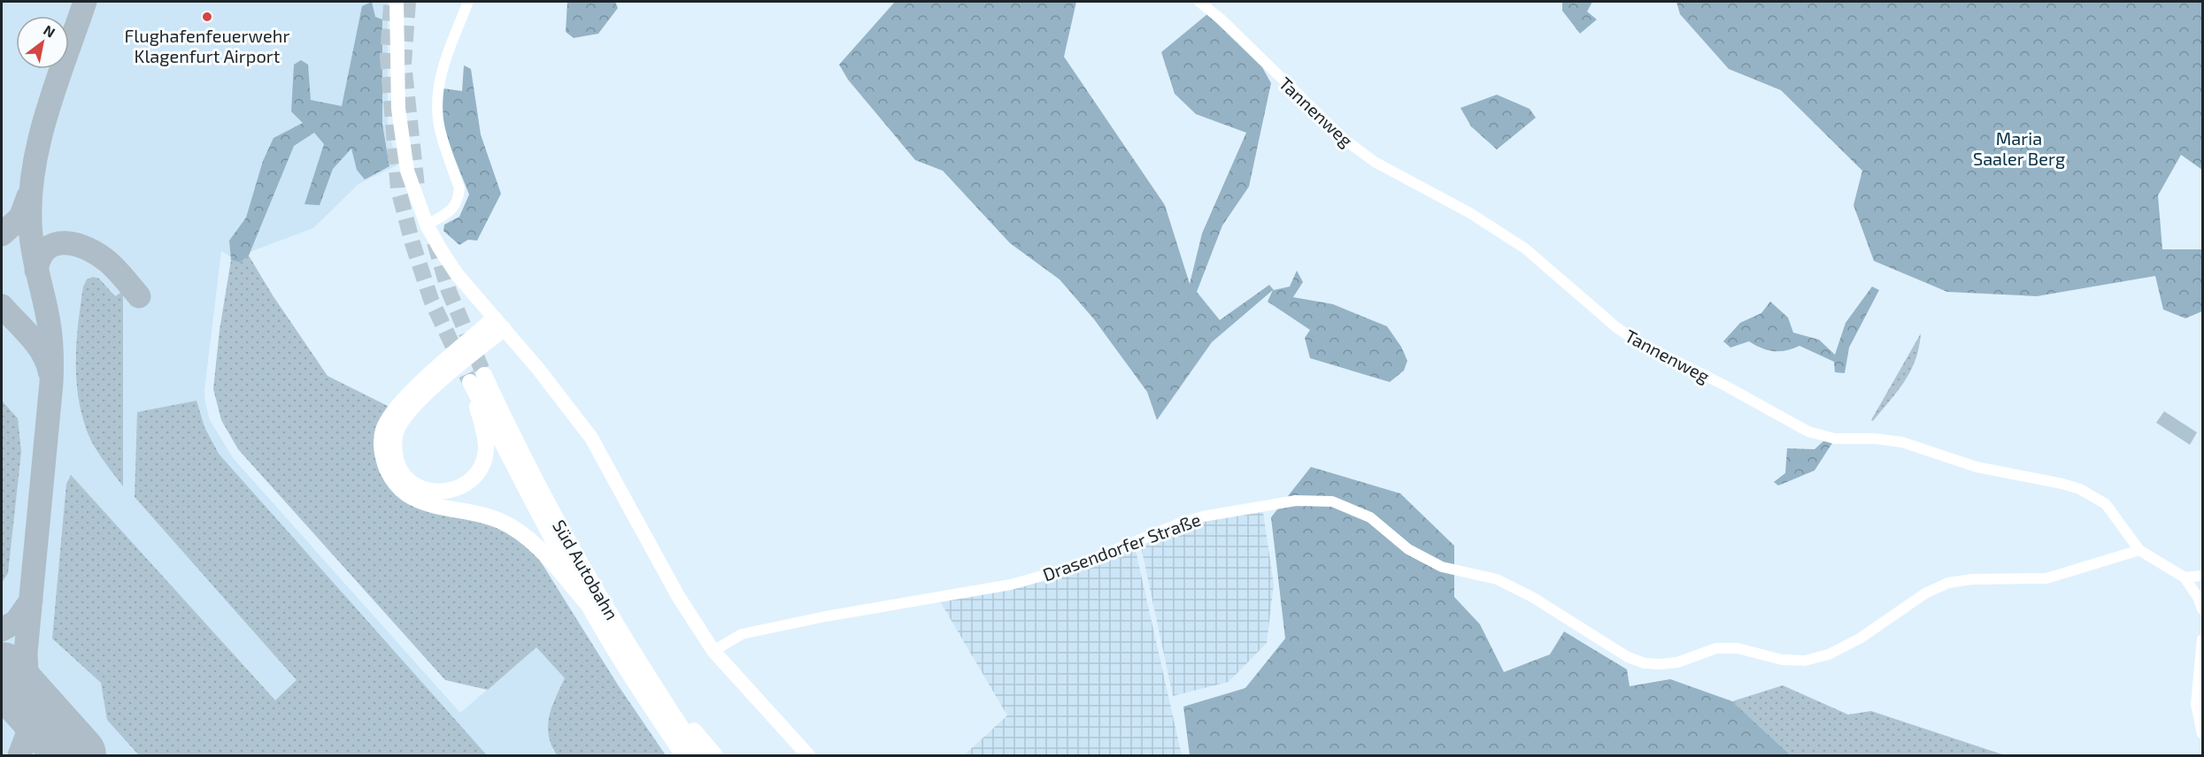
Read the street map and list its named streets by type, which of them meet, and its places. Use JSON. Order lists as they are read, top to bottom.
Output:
{
  "streets": {
    "highway": ["Süd Autobahn"],
    "street": ["Tannenweg", "Drasendorfer Straße"]
  },
  "crossings": [
    ["Tannenweg", "Drasendorfer Straße"]
  ],
  "parks": ["Maria Saaler Berg"],
  "places": ["Flughafenfeuerwehr Klagenfurt Airport"],
  "north": "top right"
}
